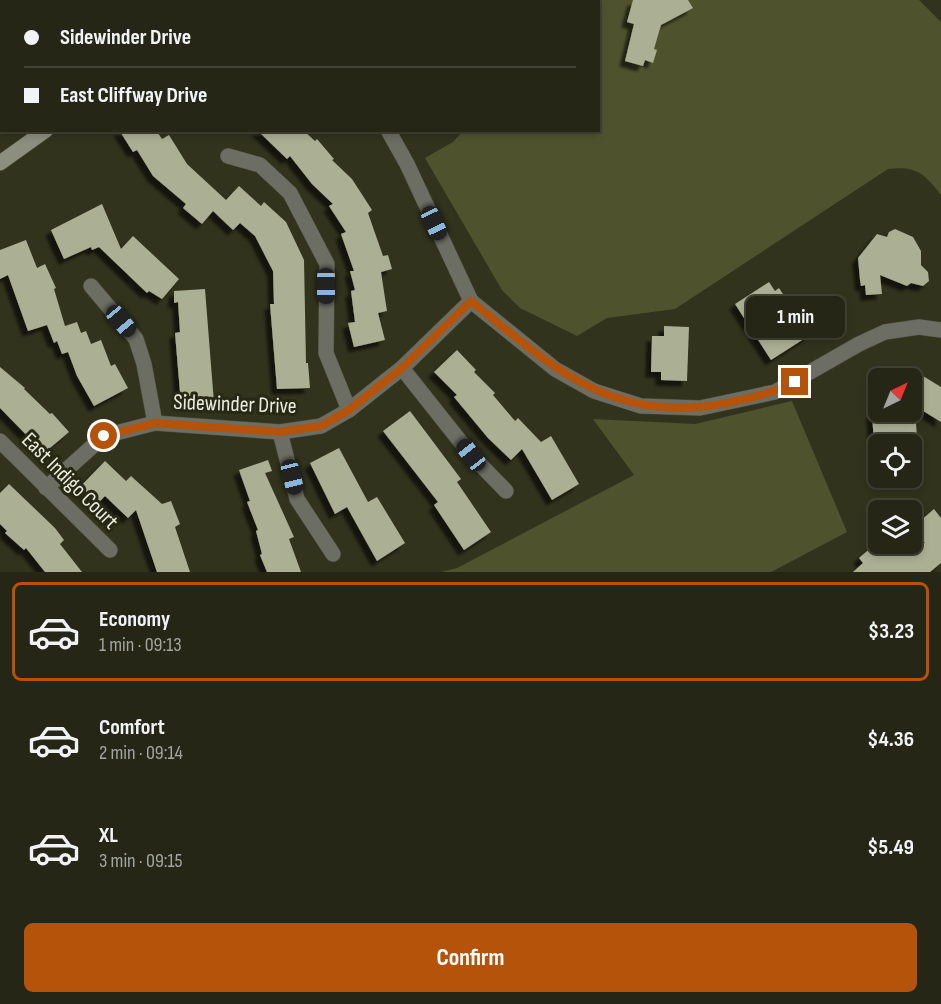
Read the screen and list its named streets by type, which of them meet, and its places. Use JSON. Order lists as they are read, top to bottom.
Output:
{
  "streets": {
    "street": ["Sidewinder Drive", "East Indigo Court"]
  },
  "crossings": [
    ["Sidewinder Drive", "East Indigo Court"]
  ],
  "north": "top right",
  "page": {
    "banner": ["Sidewinder Drive", "East Cliffway Drive"],
    "bubble": "1 min",
    "list": [
      {
        "name": "Economy",
        "note": "1 min · 09:13",
        "value": "$3.23"
      },
      {
        "name": "Comfort",
        "note": "2 min · 09:14",
        "value": "$4.36"
      },
      {
        "name": "XL",
        "note": "3 min · 09:15",
        "value": "$5.49"
      }
    ],
    "buttons": "Confirm"
  }
}
